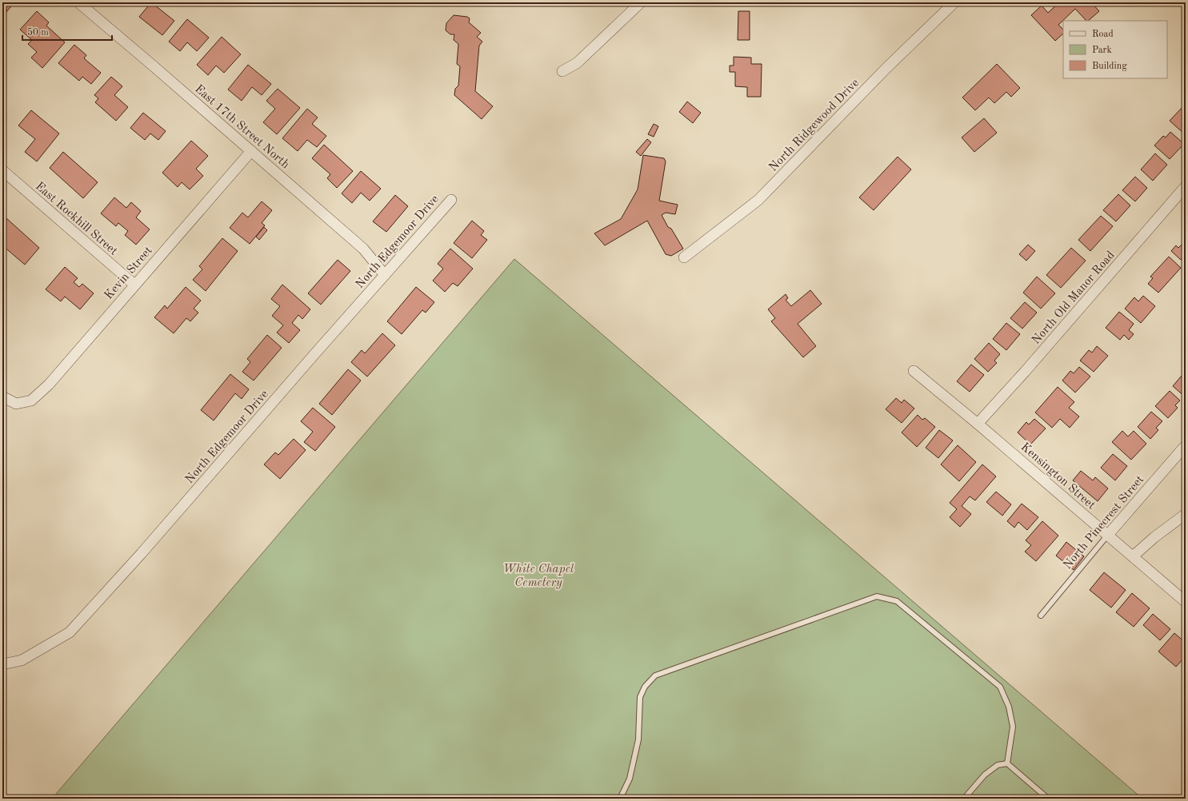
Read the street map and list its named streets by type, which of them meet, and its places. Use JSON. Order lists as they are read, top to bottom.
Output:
{
  "streets": {
    "street": [
      "North Ridgewood Drive",
      "East 17th Street North",
      "East Rockhill Street",
      "North Edgemoor Drive",
      "Kevin Street",
      "North Old Manor Road",
      "Kensington Street",
      "North Pinecrest Street"
    ]
  },
  "crossings": [
    ["East 17th Street North", "North Edgemoor Drive"],
    ["East 17th Street North", "Kevin Street"],
    ["East Rockhill Street", "Kevin Street"],
    ["North Old Manor Road", "Kensington Street"],
    ["Kensington Street", "North Pinecrest Street"]
  ],
  "parks": ["White Chapel Cemetery"],
  "legend": ["Road", "Park", "Building"],
  "scale_bar": "50 m"
}
